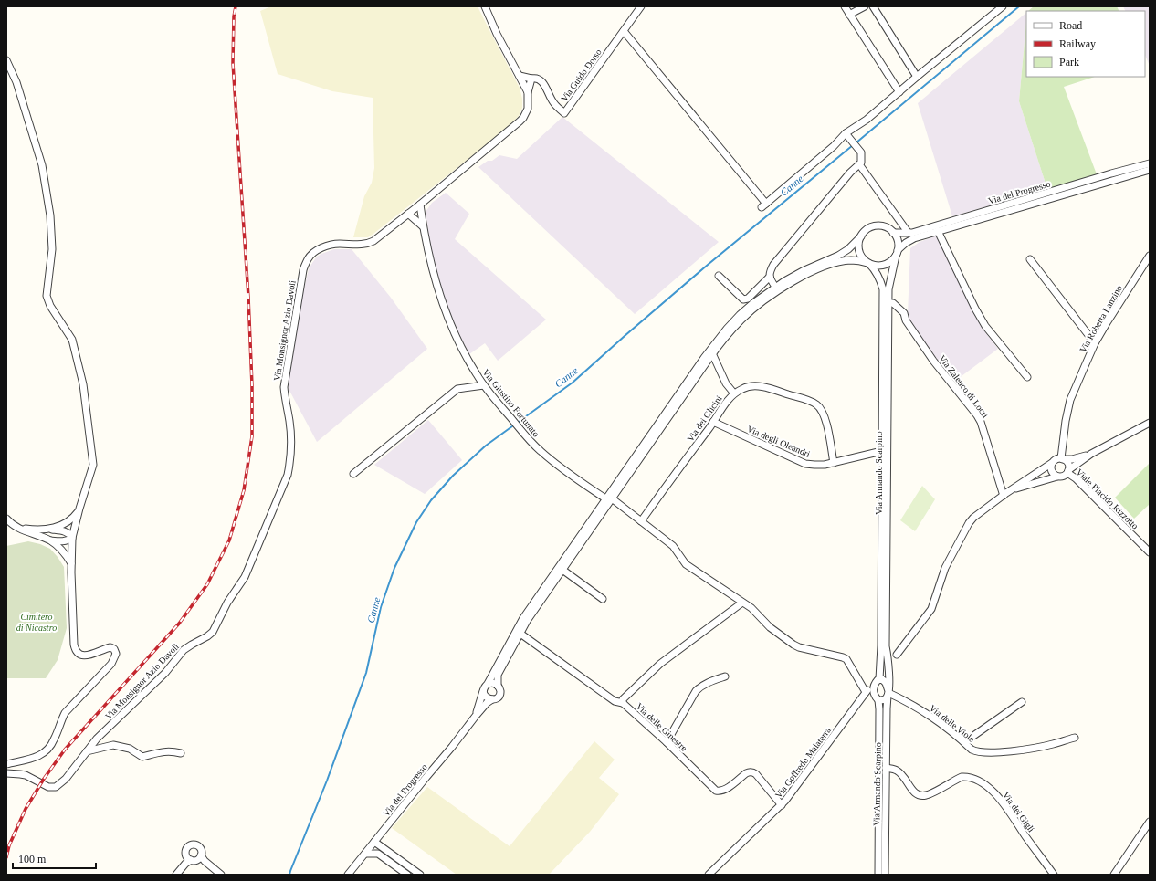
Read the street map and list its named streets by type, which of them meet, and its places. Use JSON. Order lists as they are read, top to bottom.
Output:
{
  "streets": {
    "street": [
      "Via Guido Dorso",
      "Via del Progresso",
      "Via Roberta Lanzino",
      "Via Monsignor Azio Davoli",
      "Via Zaleuco di Locri",
      "Via Giustino Fortunato",
      "Via dei Glicini",
      "Via degli Oleandri",
      "Via Armando Scarpino",
      "Viale Placido Rizzotto",
      "Via delle Viole",
      "Via delle Ginestre",
      "Via Goffredo Malaterra",
      "Via dei Gigli"
    ]
  },
  "crossings": [
    ["Via del Progresso", "Via Armando Scarpino"],
    ["Via Roberta Lanzino", "Viale Placido Rizzotto"],
    ["Via Monsignor Azio Davoli", "Via Giustino Fortunato"],
    ["Via Zaleuco di Locri", "Via Armando Scarpino"],
    ["Via Giustino Fortunato", "Via dei Glicini"],
    ["Via Giustino Fortunato", "Via Goffredo Malaterra"],
    ["Via dei Glicini", "Via degli Oleandri"],
    ["Via degli Oleandri", "Via Armando Scarpino"],
    ["Via Armando Scarpino", "Via delle Viole"],
    ["Via Armando Scarpino", "Via Goffredo Malaterra"],
    ["Via Armando Scarpino", "Via dei Gigli"],
    ["Via delle Viole", "Via Goffredo Malaterra"],
    ["Via delle Ginestre", "Via Goffredo Malaterra"]
  ],
  "water": ["Canne"],
  "parks": ["Cimitero di Nicastro"],
  "legend": ["Road", "Railway", "Park"],
  "scale_bar": "100 m"
}
